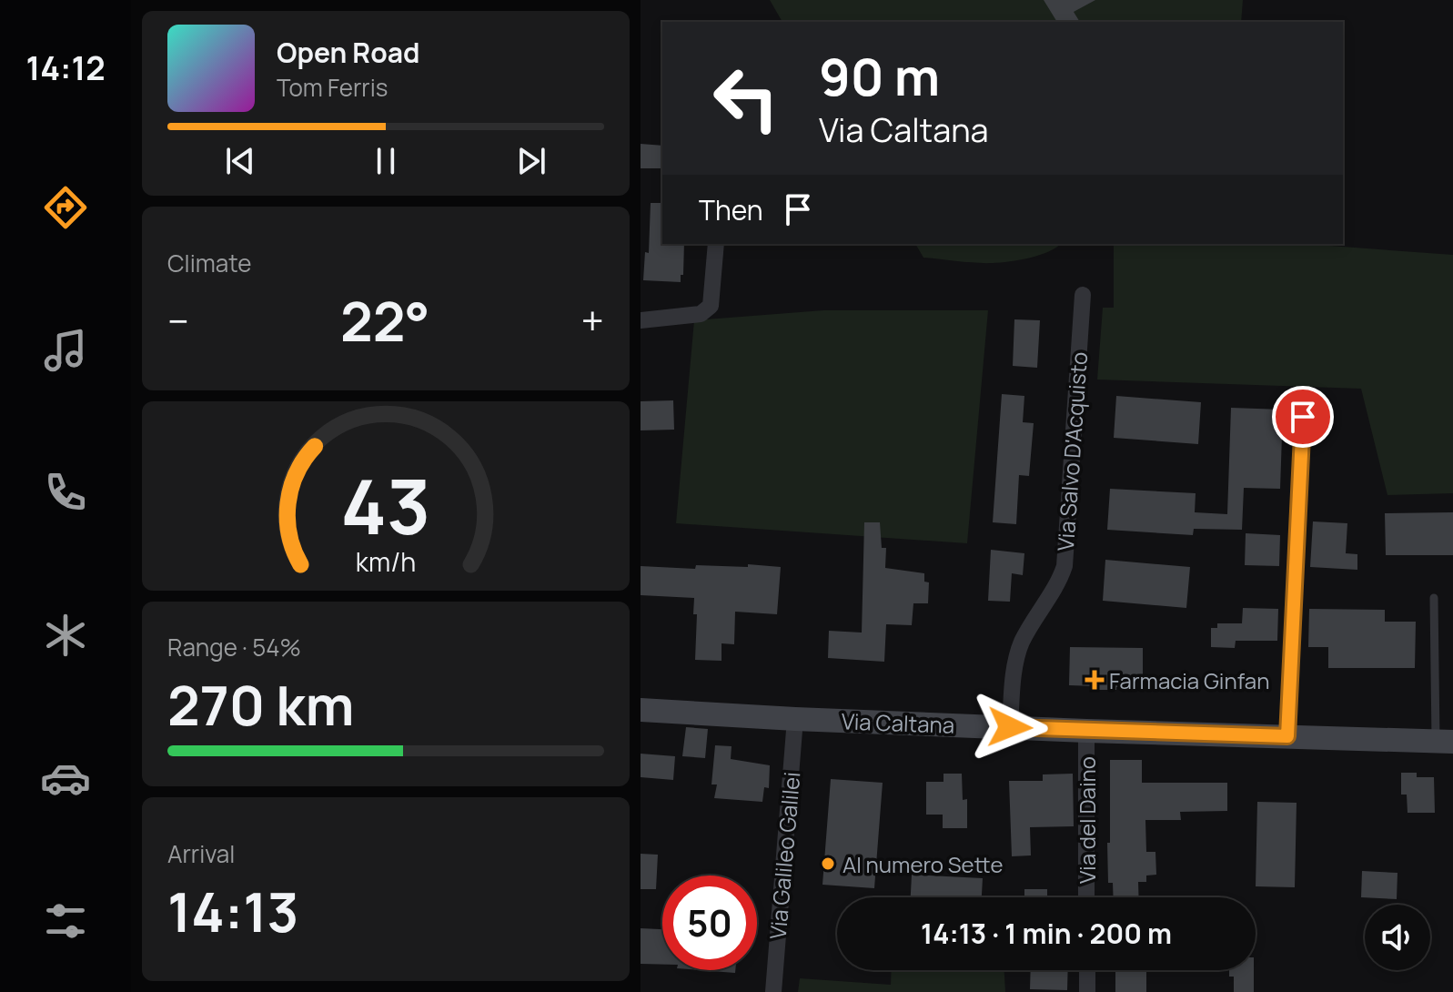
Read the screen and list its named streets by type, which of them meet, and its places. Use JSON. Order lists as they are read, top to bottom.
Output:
{
  "streets": {
    "main road": ["Via Caltana"],
    "street": ["Via Salvo D'Acquisto", "Via del Daino", "Via Galileo Galilei"]
  },
  "crossings": [
    ["Via Salvo D'Acquisto", "Via Caltana"],
    ["Via Caltana", "Via del Daino"],
    ["Via Caltana", "Via Galileo Galilei"]
  ],
  "places": {
    "health": ["Farmacia Ginfan"],
    "other": ["Al numero Sette"]
  },
  "page": {
    "tabs": "14:12",
    "turn": ["90 m", "Via Caltana"],
    "song": ["Open Road", "Tom Ferris"],
    "then": "Then",
    "tile": [
      "Climate",
      ["Range · 54%", "270 km"],
      ["Arrival", "14:13"]
    ],
    "heat": ["−", "22°", "+"],
    "limit": "50",
    "trip": "14:13 · 1 min · 200 m",
    "gauge": ["43", "km/h"]
  }
}
